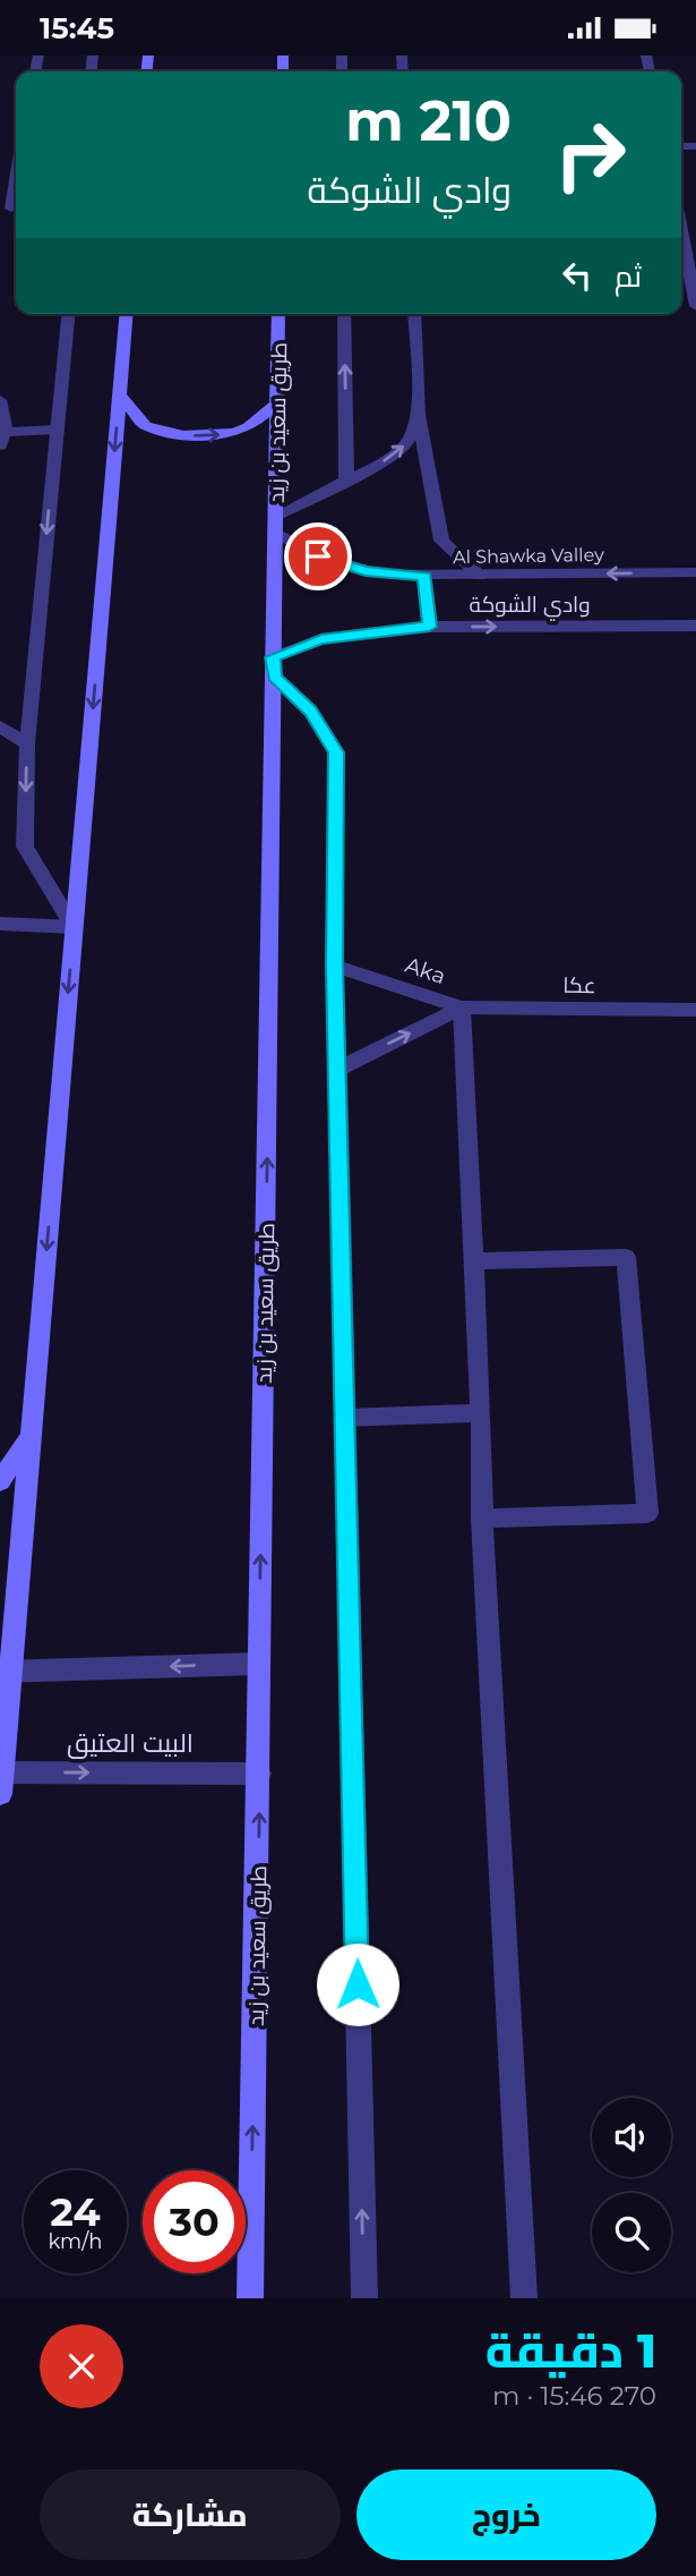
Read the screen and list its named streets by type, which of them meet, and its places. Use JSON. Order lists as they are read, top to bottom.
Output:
{
  "streets": {
    "main road": ["طريق سعيد بن زيد"],
    "street": [
      "Al Shawka Valley",
      "وادي الشوكة",
      "Aka",
      "عكا",
      "البيت العتيق"
    ]
  },
  "crossings": [
    ["طريق سعيد بن زيد", "Al Shawka Valley"],
    ["طريق سعيد بن زيد", "وادي الشوكة"],
    ["طريق سعيد بن زيد", "البيت العتيق"],
    ["Aka", "عكا"]
  ],
  "one_way": [
    "طريق سعيد بن زيد",
    "Al Shawka Valley",
    "وادي الشوكة",
    "Aka"
  ],
  "page": {
    "status": "15:45",
    "turn": ["210 m", "وادي الشوكة"],
    "then": "ثم",
    "speed": "24 km/h",
    "limit": "30",
    "heading": ["1 دقيقة", "270 m · 15:46"],
    "buttons": ["خروج", "مشاركة"]
  }
}
